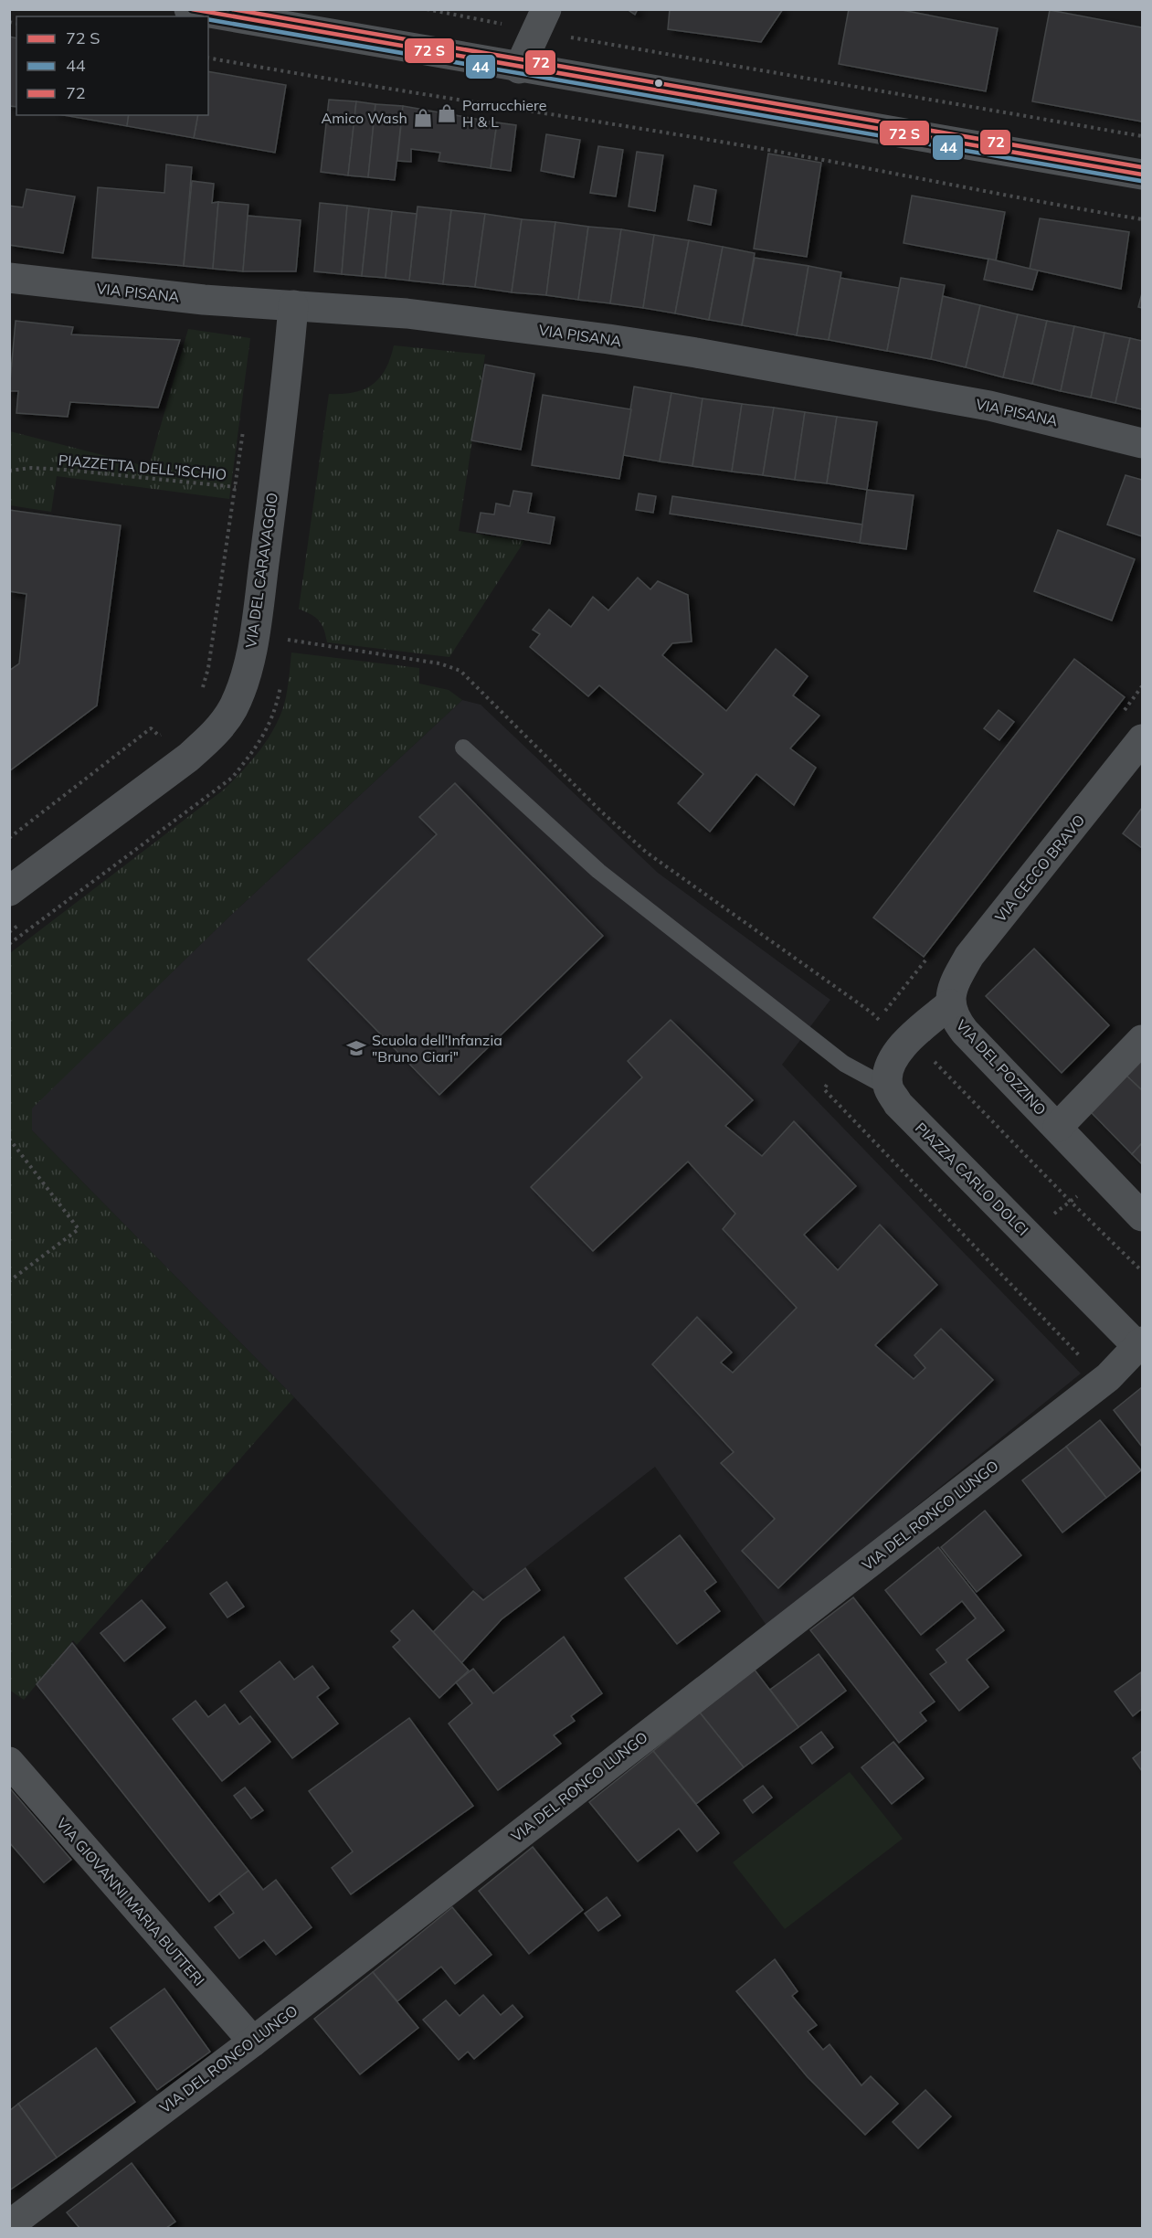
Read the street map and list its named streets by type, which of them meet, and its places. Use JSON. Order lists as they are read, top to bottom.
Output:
{
  "streets": {
    "street": [
      "VIA PISANA",
      "VIA DEL CARAVAGGIO",
      "VIA CECCO BRAVO",
      "VIA DEL POZZINO",
      "PIAZZA CARLO DOLCI",
      "VIA DEL RONCO LUNGO",
      "VIA GIOVANNI MARIA BUTTERI"
    ],
    "path": ["PIAZZETTA DELL'ISCHIO"]
  },
  "crossings": [
    ["VIA PISANA", "VIA DEL CARAVAGGIO"],
    ["PIAZZETTA DELL'ISCHIO", "VIA DEL CARAVAGGIO"],
    ["VIA CECCO BRAVO", "VIA DEL POZZINO"],
    ["PIAZZA CARLO DOLCI", "VIA DEL RONCO LUNGO"],
    ["VIA DEL RONCO LUNGO", "VIA GIOVANNI MARIA BUTTERI"]
  ],
  "places": {
    "shop": ["Parrucchiere H & L", "Amico Wash"],
    "school or university": ["Scuola dell'Infanzia \"Bruno Ciari\""]
  },
  "lines": ["transit line 72", "transit line 44"],
  "legend": ["72 S", "44", "72"]
}
